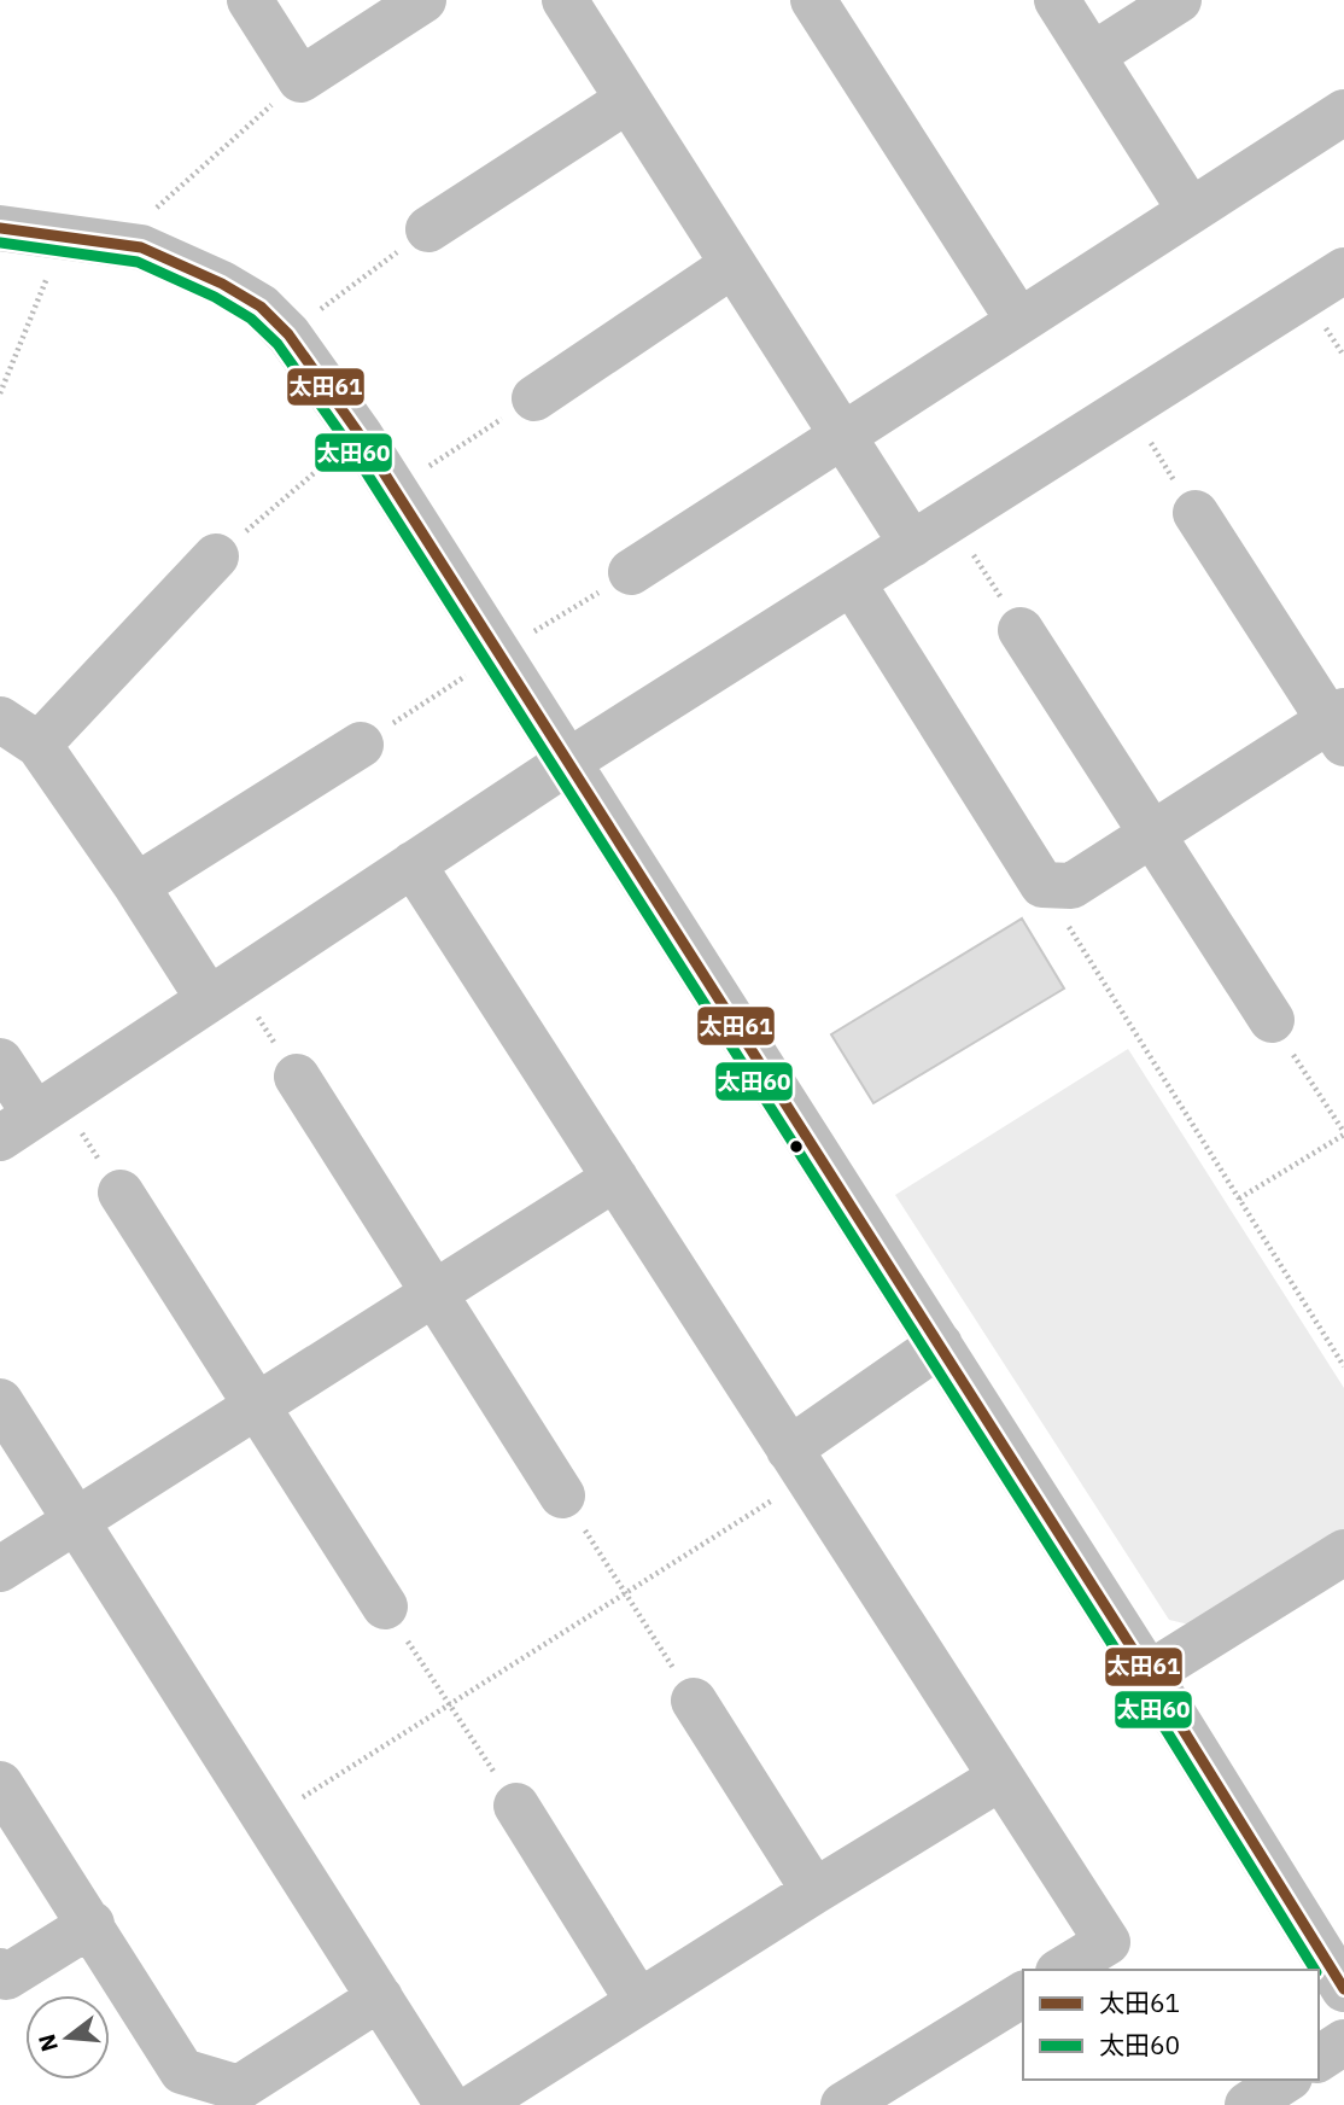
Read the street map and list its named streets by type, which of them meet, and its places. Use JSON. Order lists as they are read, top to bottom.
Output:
{
  "lines": ["transit line 太田61", "transit line 太田60"],
  "legend": ["太田61", "太田60"],
  "north": "left"
}
